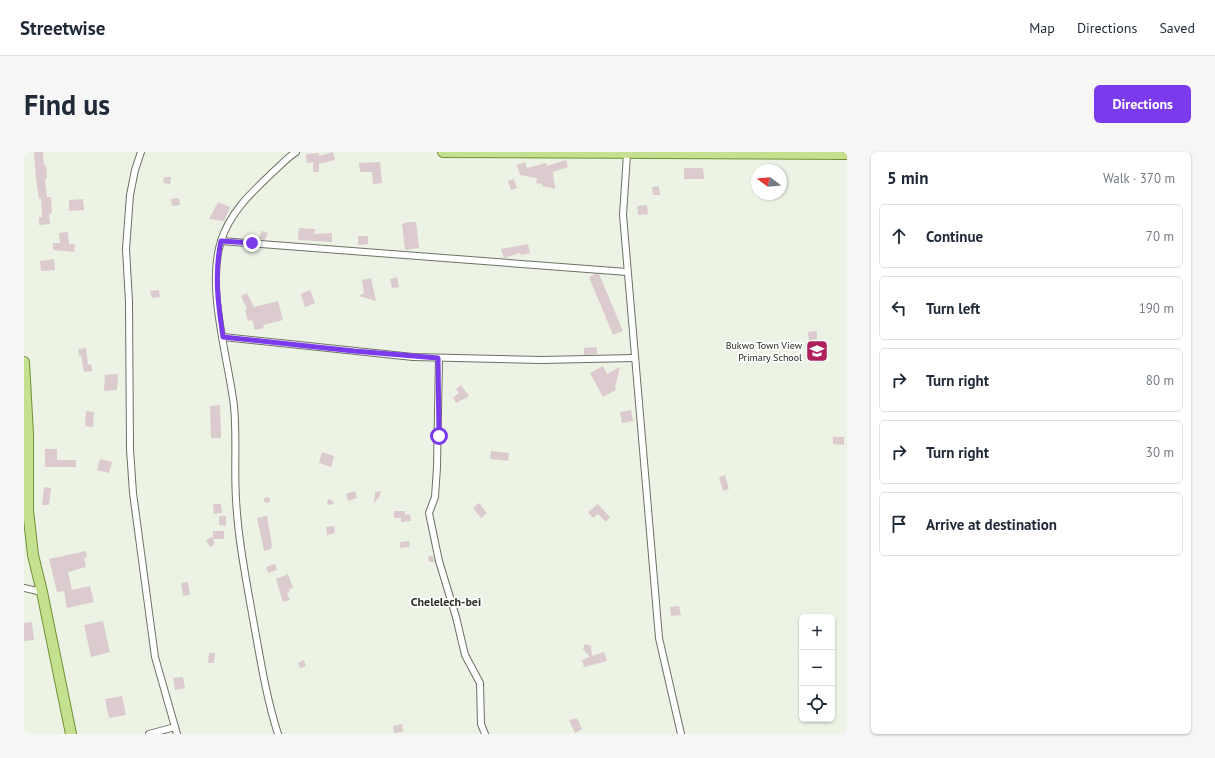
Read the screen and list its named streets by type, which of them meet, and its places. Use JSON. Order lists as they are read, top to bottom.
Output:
{
  "districts": ["Chelelech-bei"],
  "places": {
    "school or university": ["Bukwo Town View Primary School"]
  },
  "north": "left",
  "page": {
    "header": "Streetwise",
    "nav": ["Map", "Directions", "Saved"],
    "buttons": "Directions",
    "title": "Find us",
    "heading": ["5 min", "Walk · 370 m"],
    "list": [
      ["Continue", "70 m"],
      ["Turn left", "190 m"],
      ["Turn right", "80 m"],
      ["Turn right", "30 m"],
      "Arrive at destination"
    ],
    "map_buttons": ["+", "−"]
  }
}
